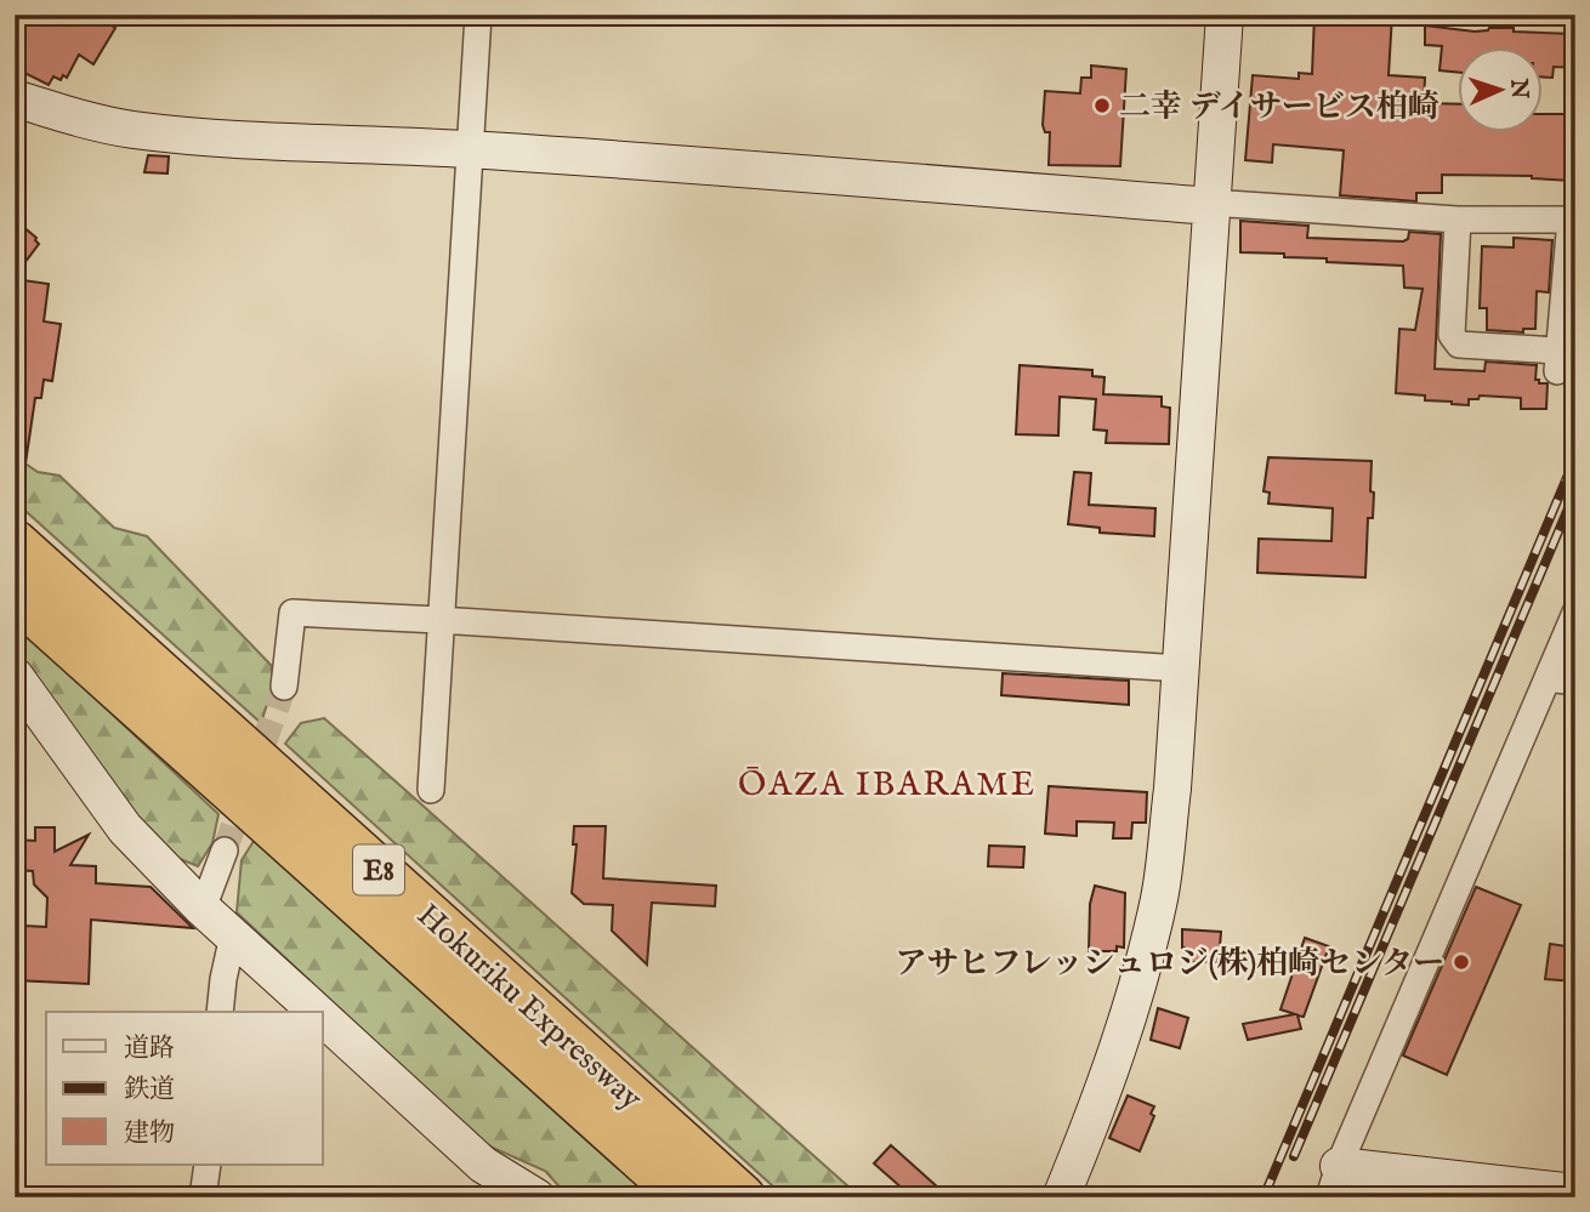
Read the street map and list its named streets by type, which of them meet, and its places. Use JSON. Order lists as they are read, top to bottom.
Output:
{
  "streets": {
    "highway": ["E8", "Hokuriku Expressway"]
  },
  "districts": ["ŌAZA IBARAME"],
  "places": ["二幸 デイサービス柏崎", "アサヒフレッシュロジ(株)柏崎センター"],
  "legend": ["道路", "鉄道", "建物"],
  "north": "right"
}
